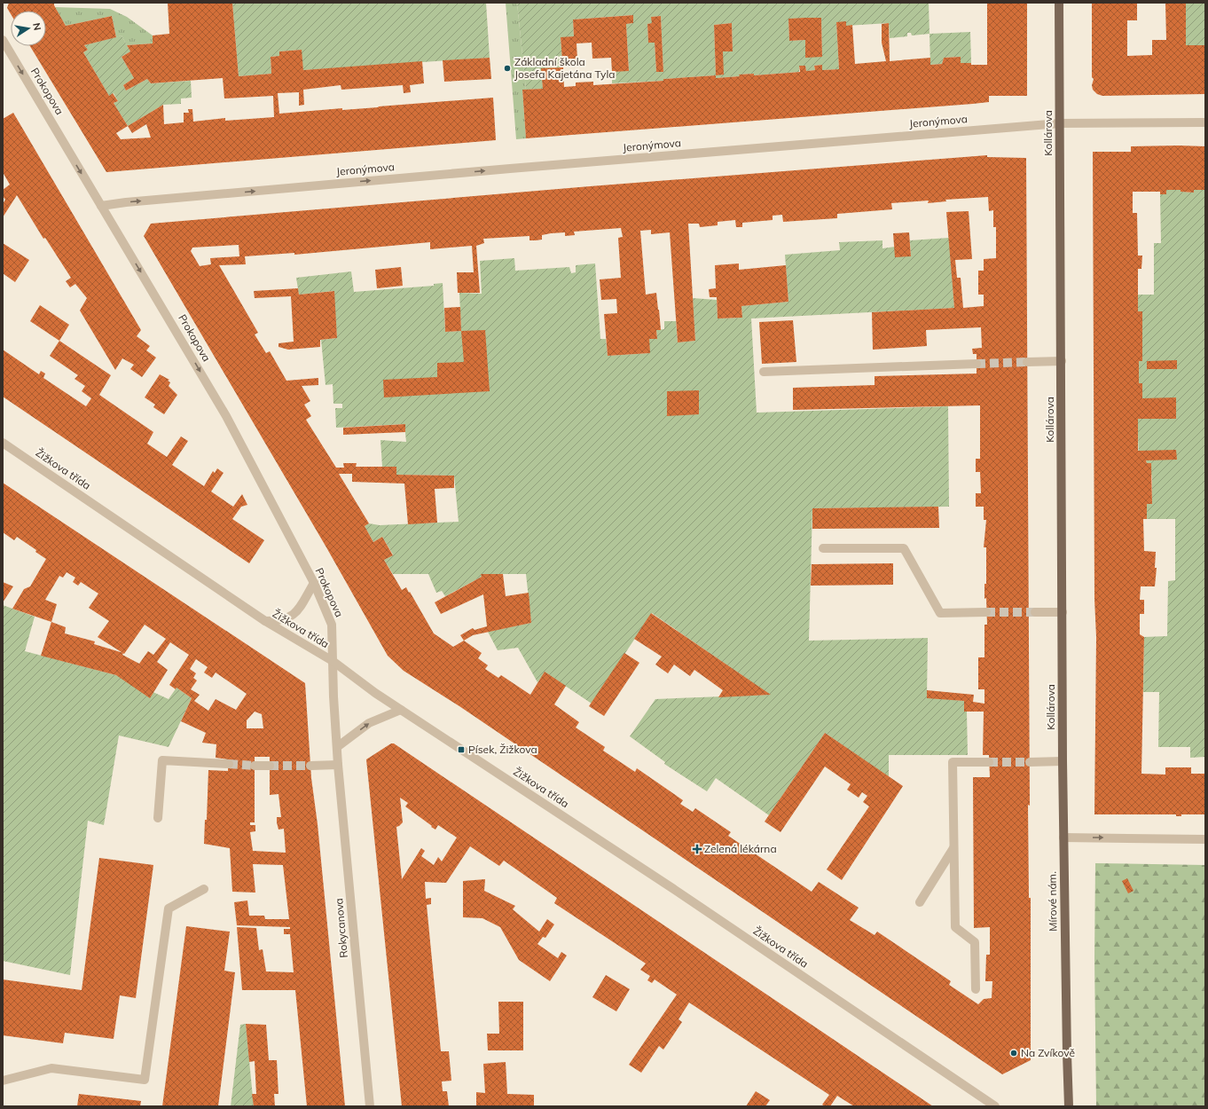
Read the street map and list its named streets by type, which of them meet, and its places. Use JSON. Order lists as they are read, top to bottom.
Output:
{
  "streets": {
    "main road": ["Kollárova", "Mírové nám."],
    "street": [
      "Prokopova",
      "Jeronýmova",
      "Žižkova třída",
      "Rokycanova"
    ]
  },
  "crossings": [
    ["Prokopova", "Jeronýmova"],
    ["Prokopova", "Žižkova třída"],
    ["Prokopova", "Rokycanova"],
    ["Jeronýmova", "Kollárova"],
    ["Kollárova", "Mírové nám."],
    ["Žižkova třída", "Rokycanova"]
  ],
  "one_way": ["Prokopova", "Jeronýmova"],
  "places": {
    "other": ["Základní škola Josefa Kajetána Tyla", "Na Zvíkově"],
    "transit": ["Písek, Žižkova"],
    "health": ["Zelená lékárna"]
  },
  "north": "right"
}
